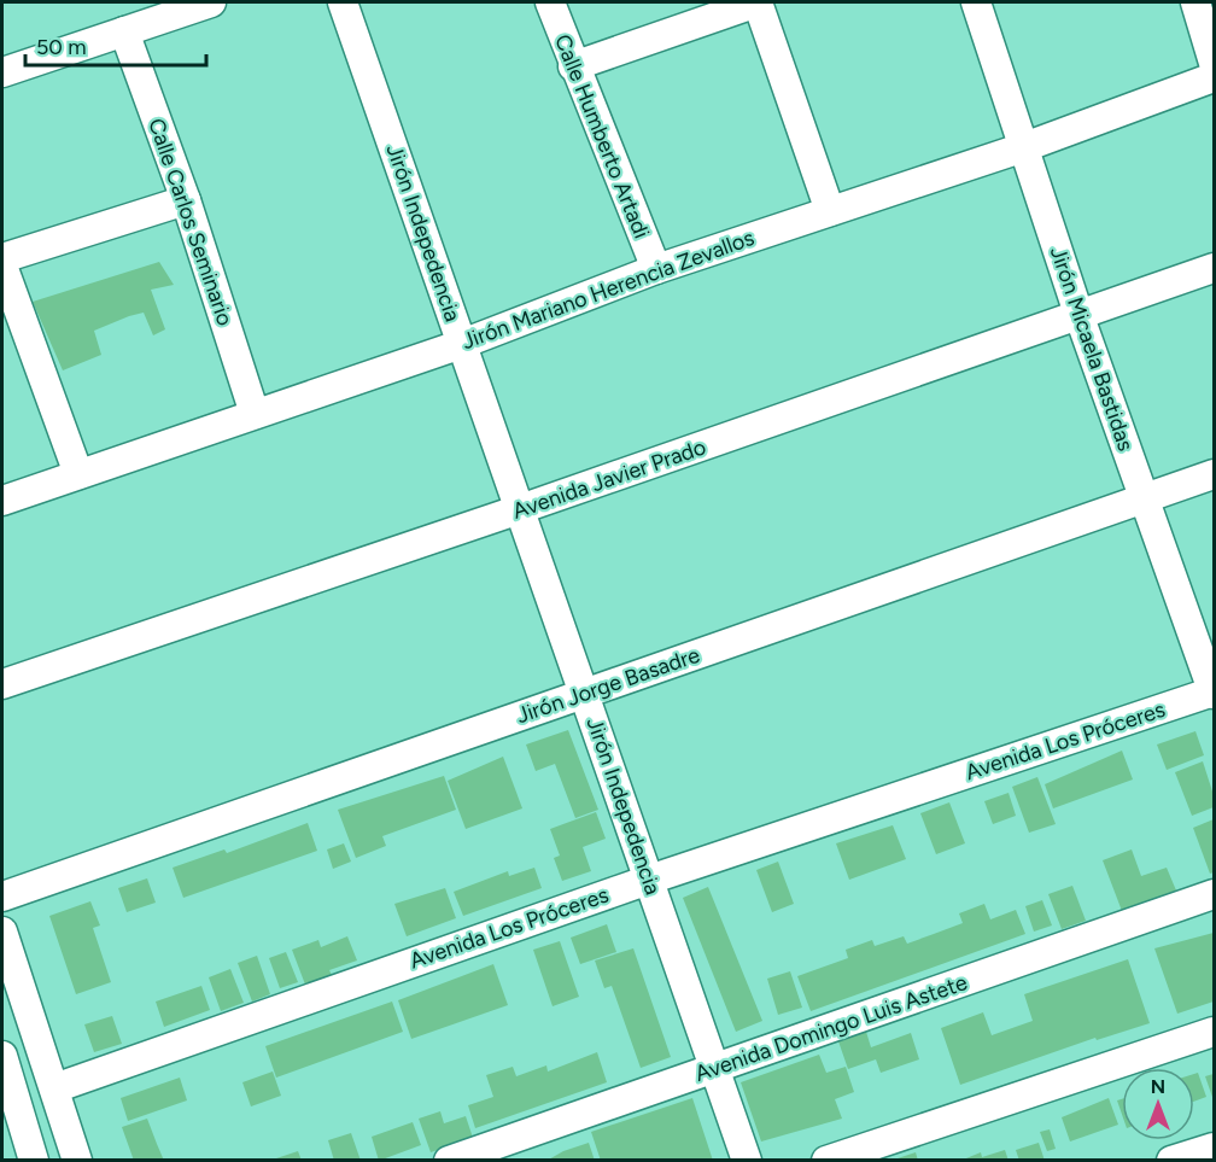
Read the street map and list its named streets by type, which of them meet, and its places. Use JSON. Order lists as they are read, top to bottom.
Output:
{
  "streets": {
    "street": [
      "Calle Humberto Artadi",
      "Calle Carlos Seminario",
      "Jirón Indepedencia",
      "Jirón Mariano Herencia Zevallos",
      "Jirón Micaela Bastidas",
      "Avenida Javier Prado",
      "Jirón Jorge Basadre",
      "Avenida Los Próceres",
      "Avenida Domingo Luis Astete"
    ]
  },
  "crossings": [
    ["Calle Humberto Artadi", "Jirón Mariano Herencia Zevallos"],
    ["Calle Carlos Seminario", "Jirón Mariano Herencia Zevallos"],
    ["Jirón Indepedencia", "Jirón Mariano Herencia Zevallos"],
    ["Jirón Indepedencia", "Avenida Javier Prado"],
    ["Jirón Indepedencia", "Jirón Jorge Basadre"],
    ["Jirón Indepedencia", "Avenida Los Próceres"],
    ["Jirón Indepedencia", "Avenida Domingo Luis Astete"],
    ["Jirón Mariano Herencia Zevallos", "Jirón Micaela Bastidas"],
    ["Jirón Micaela Bastidas", "Avenida Javier Prado"],
    ["Jirón Micaela Bastidas", "Jirón Jorge Basadre"],
    ["Jirón Micaela Bastidas", "Avenida Los Próceres"]
  ],
  "scale_bar": "50 m",
  "north": "top"
}
